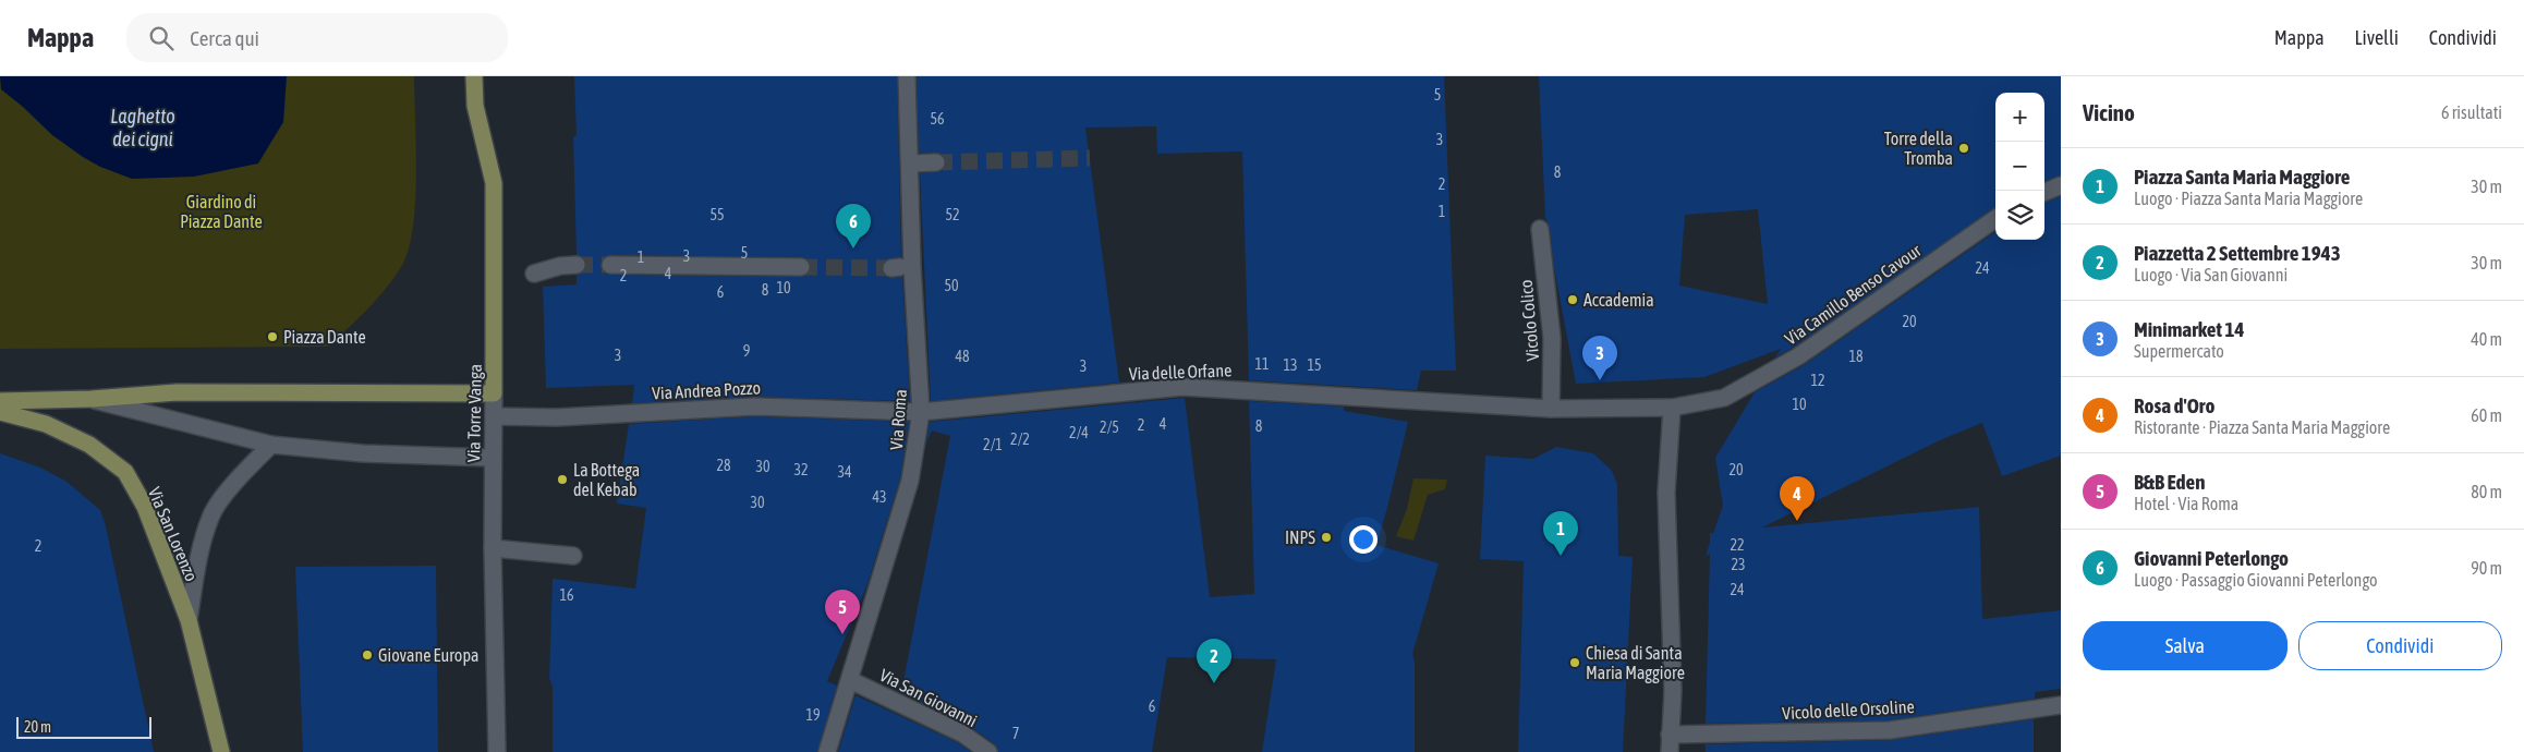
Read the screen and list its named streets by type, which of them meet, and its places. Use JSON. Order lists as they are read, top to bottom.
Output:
{
  "streets": {
    "main road": ["Via Torre Vanga", "Via San Lorenzo"],
    "street": [
      "Via Camillo Benso Cavour",
      "Vicolo Colico",
      "Via delle Orfane",
      "Via Andrea Pozzo",
      "Via Roma",
      "Via San Giovanni",
      "Vicolo delle Orsoline"
    ]
  },
  "crossings": [
    ["Via Camillo Benso Cavour", "Vicolo Colico"],
    ["Via Camillo Benso Cavour", "Via delle Orfane"],
    ["Vicolo Colico", "Via delle Orfane"],
    ["Via delle Orfane", "Via Andrea Pozzo"],
    ["Via delle Orfane", "Via Roma"],
    ["Via Andrea Pozzo", "Via Torre Vanga"],
    ["Via Andrea Pozzo", "Via Roma"],
    ["Via Roma", "Via San Giovanni"]
  ],
  "water": ["Laghetto dei cigni"],
  "parks": ["Giardino di Piazza Dante"],
  "places": [
    "Torre della Tromba",
    "Accademia",
    "Piazza Dante",
    "La Bottega del Kebab",
    "INPS",
    "Giovane Europa",
    "Chiesa di Santa Maria Maggiore"
  ],
  "house_numbers": [
    "5",
    "56",
    "3",
    "8",
    "2",
    "1",
    "55",
    "52",
    "5",
    "3",
    "1",
    "24",
    "4",
    "2",
    "50",
    "10",
    "8",
    "6",
    "20",
    "9",
    "3",
    "48",
    "18",
    "11",
    "13",
    "15",
    "3",
    "12",
    "10",
    "4",
    "2",
    "8",
    "2/5",
    "2/4",
    "2/2",
    "2/1",
    "28",
    "30",
    "32",
    "20",
    "34",
    "43",
    "30",
    "22",
    "2",
    "23",
    "24",
    "16",
    "6",
    "19",
    "7"
  ],
  "scale_bar": "20 m",
  "page": {
    "header": "Mappa",
    "search": "Cerca qui",
    "nav": ["Mappa", "Livelli", "Condividi"],
    "heading": ["Vicino", "6 risultati"],
    "map_buttons": ["+", "−"],
    "list": [
      {
        "mark": "1",
        "name": "Piazza Santa Maria Maggiore",
        "note": "Luogo · Piazza Santa Maria Maggiore",
        "value": "30 m"
      },
      {
        "mark": "2",
        "name": "Piazzetta 2 Settembre 1943",
        "note": "Luogo · Via San Giovanni",
        "value": "30 m"
      },
      {
        "mark": "3",
        "name": "Minimarket 14",
        "note": "Supermercato",
        "value": "40 m"
      },
      {
        "mark": "4",
        "name": "Rosa d'Oro",
        "note": "Ristorante · Piazza Santa Maria Maggiore",
        "value": "60 m"
      },
      {
        "mark": "5",
        "name": "B&B Eden",
        "note": "Hotel · Via Roma",
        "value": "80 m"
      },
      {
        "mark": "6",
        "name": "Giovanni Peterlongo",
        "note": "Luogo · Passaggio Giovanni Peterlongo",
        "value": "90 m"
      }
    ],
    "pins": [
      "6",
      "3",
      "4",
      "1",
      "5",
      "2"
    ],
    "buttons": ["Salva", "Condividi"],
    "scale": "20 m"
  }
}
